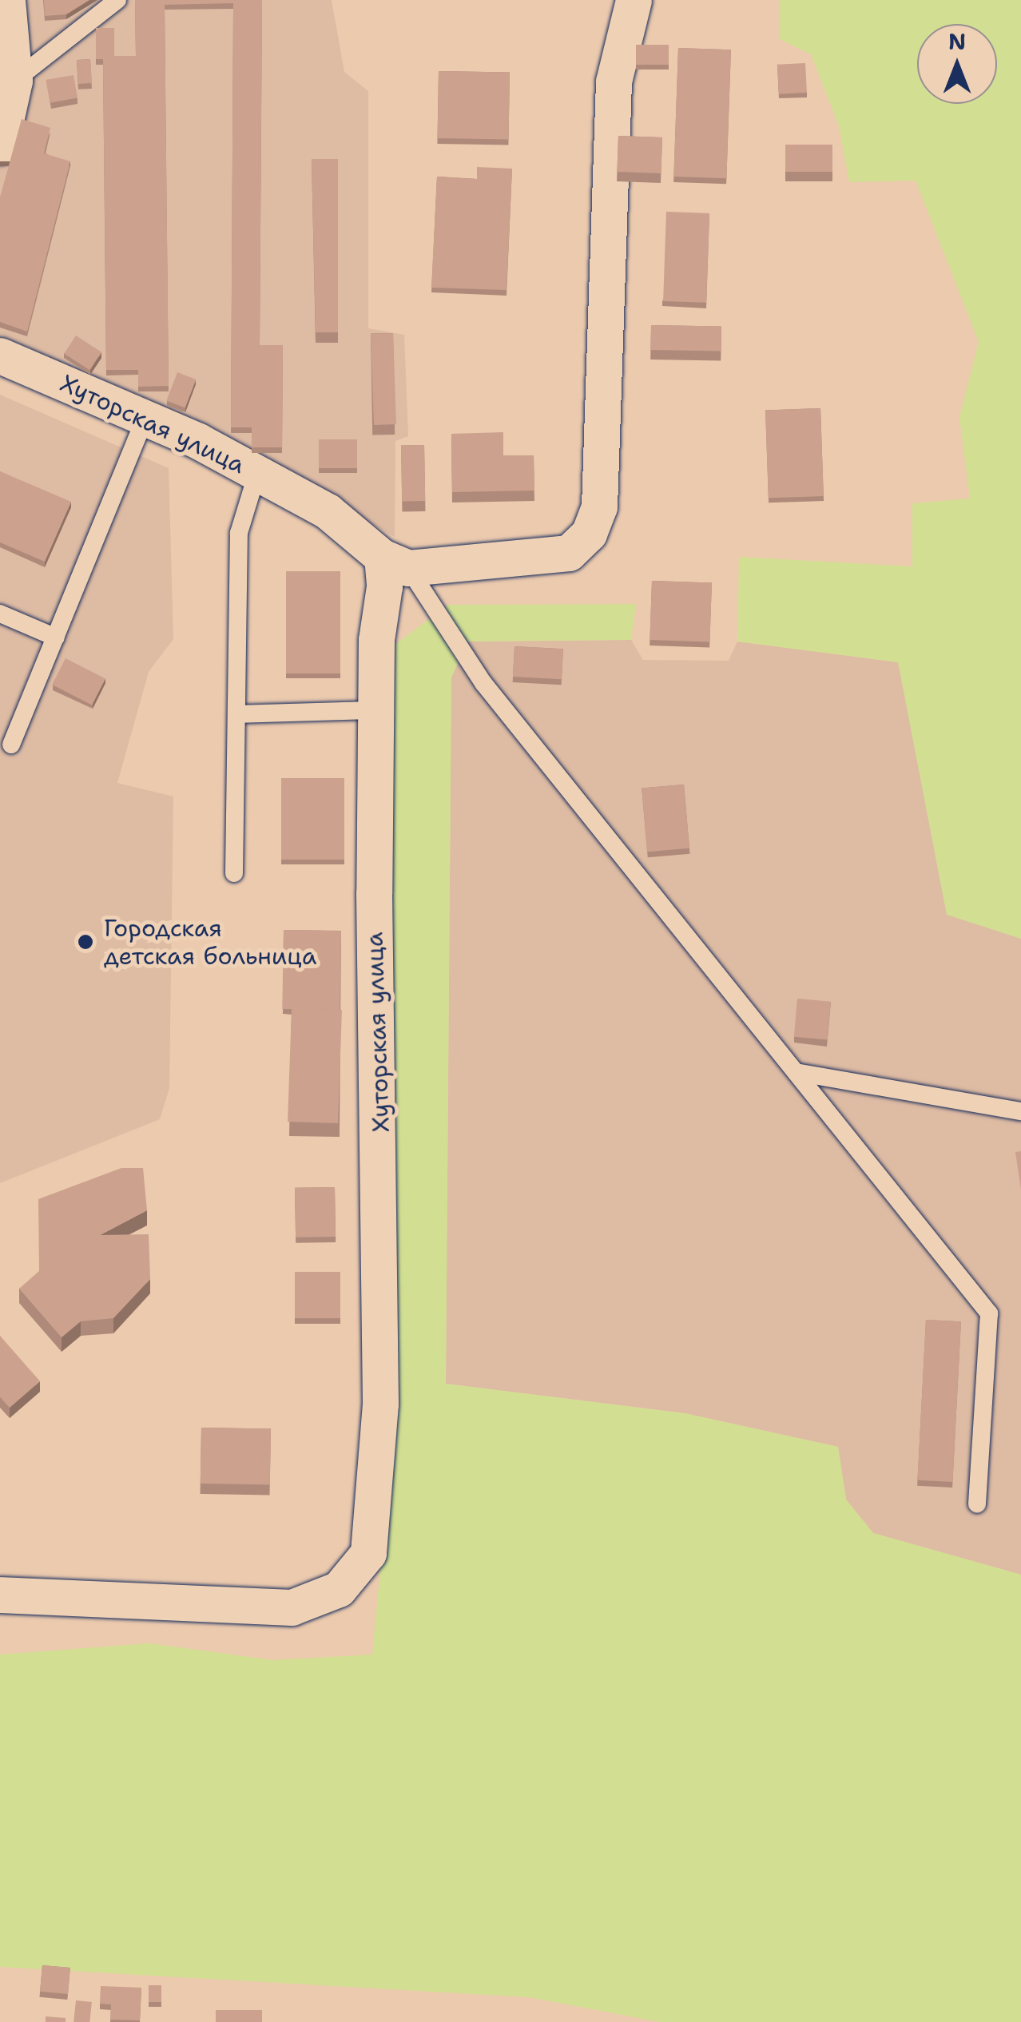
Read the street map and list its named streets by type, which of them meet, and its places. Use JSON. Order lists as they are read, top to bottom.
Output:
{
  "streets": {
    "street": ["Хуторская улица"]
  },
  "places": ["Городская детская больница"],
  "north": "top"
}
